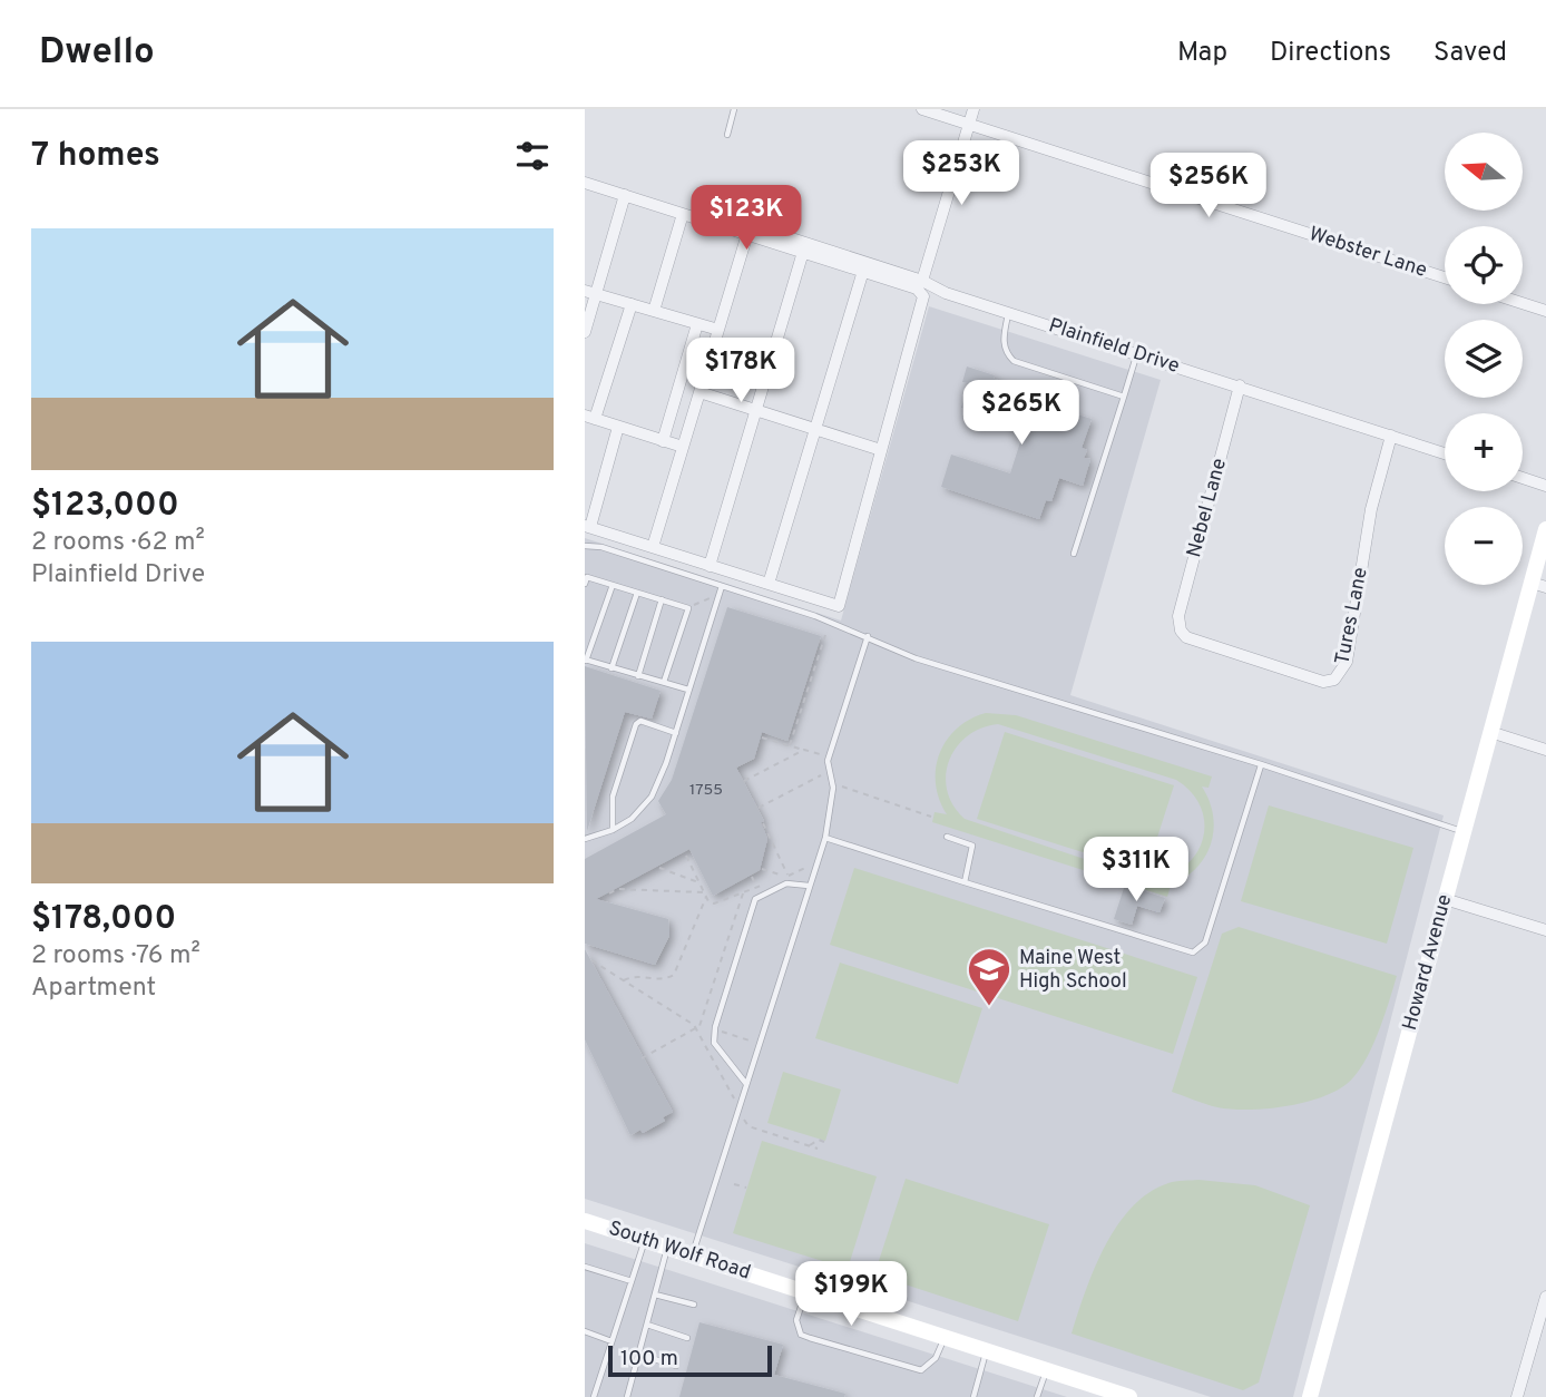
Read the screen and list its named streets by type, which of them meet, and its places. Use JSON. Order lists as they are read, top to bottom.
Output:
{
  "streets": {
    "street": [
      "Webster Lane",
      "Plainfield Drive",
      "Nebel Lane",
      "Tures Lane",
      "Howard Avenue",
      "South Wolf Road"
    ]
  },
  "crossings": [
    ["Plainfield Drive", "Nebel Lane"],
    ["Plainfield Drive", "Tures Lane"],
    ["Nebel Lane", "Tures Lane"]
  ],
  "places": {
    "school or university": ["Maine West High School"]
  },
  "house_numbers": ["1755"],
  "scale_bar": "100 m",
  "north": "left",
  "page": {
    "header": "Dwello",
    "nav": ["Map", "Directions", "Saved"],
    "heading": "7 homes",
    "map_buttons": ["+", "−"],
    "price": [
      "$253K",
      "$256K",
      "$123K",
      "$178K",
      "$265K",
      "$311K",
      "$199K"
    ],
    "list": [
      {
        "name": "$123,000",
        "note": "2 rooms · 62 m² · Plainfield Drive"
      },
      {
        "name": "$178,000",
        "note": "2 rooms · 76 m² · Apartment"
      }
    ],
    "scale": "100 m"
  }
}
